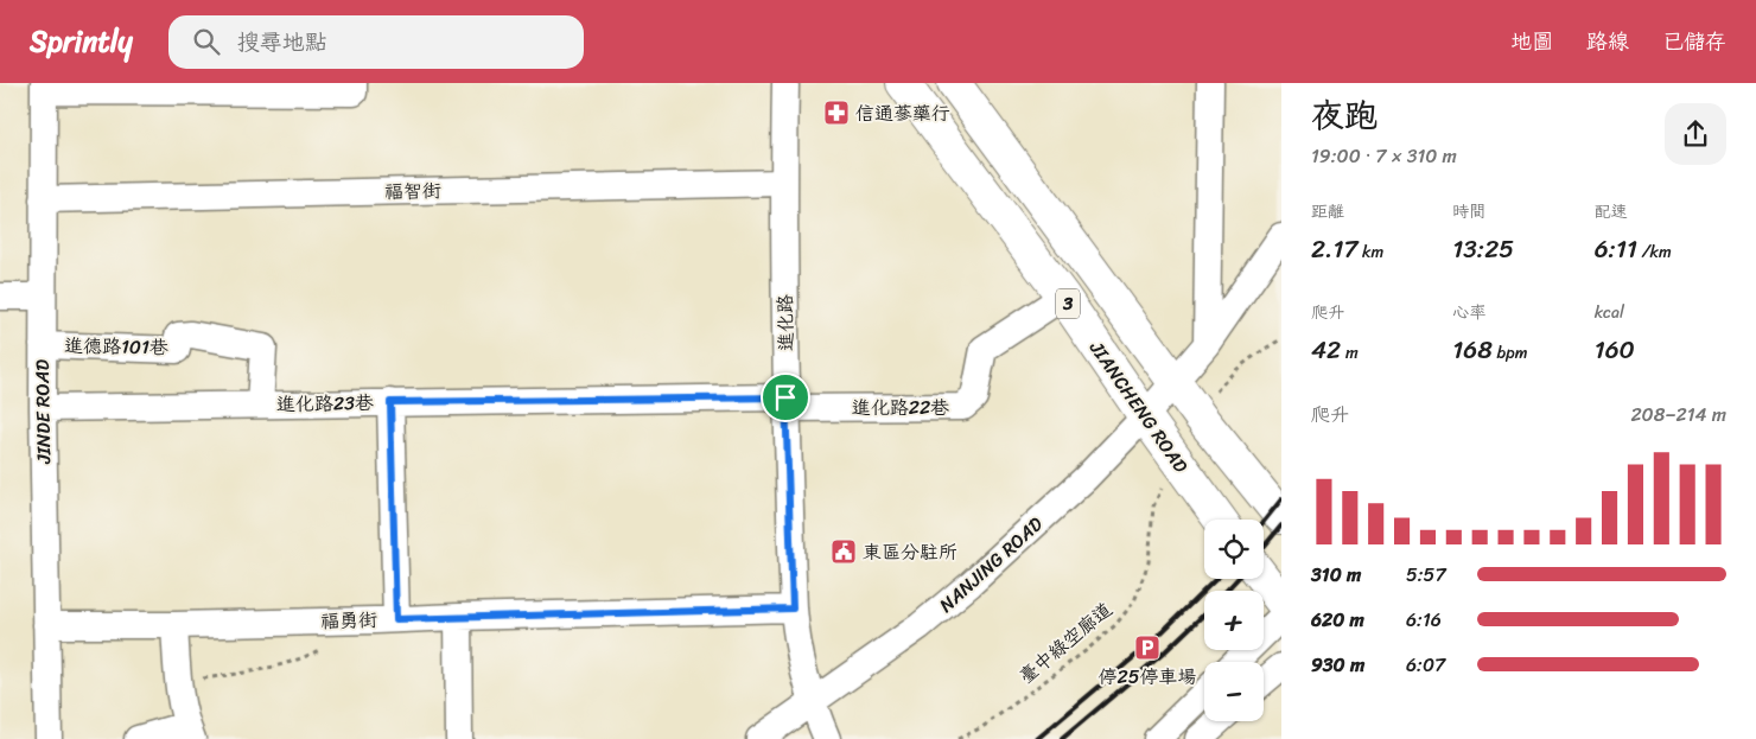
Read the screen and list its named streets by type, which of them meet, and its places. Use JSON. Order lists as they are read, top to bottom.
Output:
{
  "streets": {
    "main road": ["3", "JIANCHENG ROAD"],
    "street": [
      "福智街",
      "進化路",
      "進德路101巷",
      "進化路23巷",
      "進化路22巷",
      "JINDE ROAD",
      "NANJING ROAD",
      "福勇街"
    ],
    "path": ["臺中綠空廊道"]
  },
  "crossings": [
    ["福智街", "進化路"],
    ["福智街", "JINDE ROAD"],
    ["3", "NANJING ROAD"],
    ["進化路", "進化路23巷"],
    ["進化路", "進化路22巷"],
    ["進化路", "NANJING ROAD"],
    ["進化路", "福勇街"],
    ["進德路101巷", "進化路23巷"],
    ["進德路101巷", "JINDE ROAD"],
    ["進化路23巷", "進化路22巷"],
    ["進化路23巷", "JINDE ROAD"],
    ["進化路22巷", "JIANCHENG ROAD"],
    ["JIANCHENG ROAD", "NANJING ROAD"],
    ["JIANCHENG ROAD", "臺中綠空廊道"],
    ["JINDE ROAD", "福勇街"]
  ],
  "places": {
    "pharmacy": ["信通蔘藥行"],
    "public building": ["東區分駐所"],
    "parking": ["停25停車場"]
  },
  "page": {
    "header": "Sprintly",
    "search": "搜尋地點",
    "nav": ["地圖", "路線", "已儲存"],
    "heading": ["夜跑", "19:00 · 7 × 310 m"],
    "stats": [
      ["距離", "2.17 km"],
      ["時間", "13:25"],
      ["配速", "6:11 /km"],
      ["爬升", "42 m"],
      ["心率", "168 bpm"],
      ["kcal", "160"]
    ],
    "chart": ["爬升", "208–214 m"],
    "map_buttons": ["+", "−"],
    "list": [
      {
        "name": "310 m",
        "note": "5:57"
      },
      {
        "name": "620 m",
        "note": "6:16"
      },
      {
        "name": "930 m",
        "note": "6:07"
      }
    ]
  }
}
